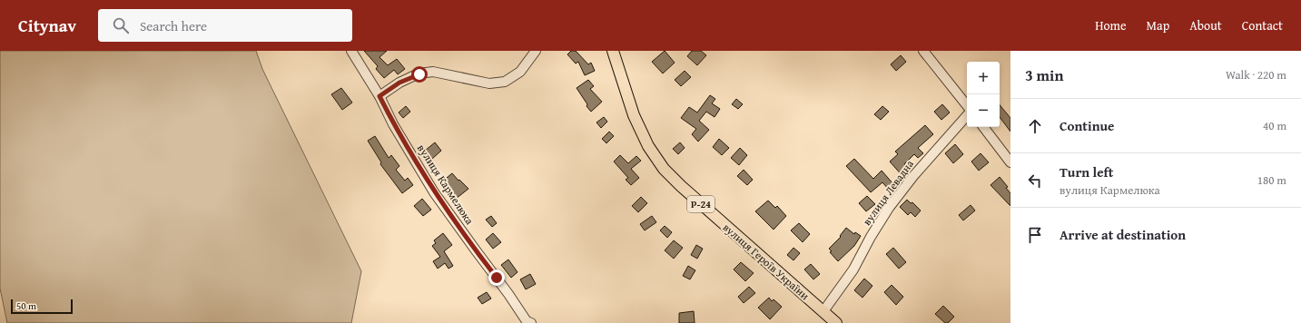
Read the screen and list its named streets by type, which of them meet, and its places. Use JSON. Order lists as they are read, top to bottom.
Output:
{
  "streets": {
    "main road": ["Р-24", "вулиця Героїв України"],
    "street": ["вулиця Кармелюка", "вулиця Левадна"]
  },
  "crossings": [
    ["вулиця Левадна", "вулиця Героїв України"]
  ],
  "scale_bar": "50 m",
  "page": {
    "header": "Citynav",
    "search": "Search here",
    "nav": [
      "Home",
      "Map",
      "About",
      "Contact"
    ],
    "heading": ["3 min", "Walk · 220 m"],
    "map_buttons": ["+", "−"],
    "list": [
      ["Continue", "40 m"],
      ["Turn left", "вулиця Кармелюка", "180 m"],
      "Arrive at destination"
    ],
    "scale": "50 m"
  }
}
